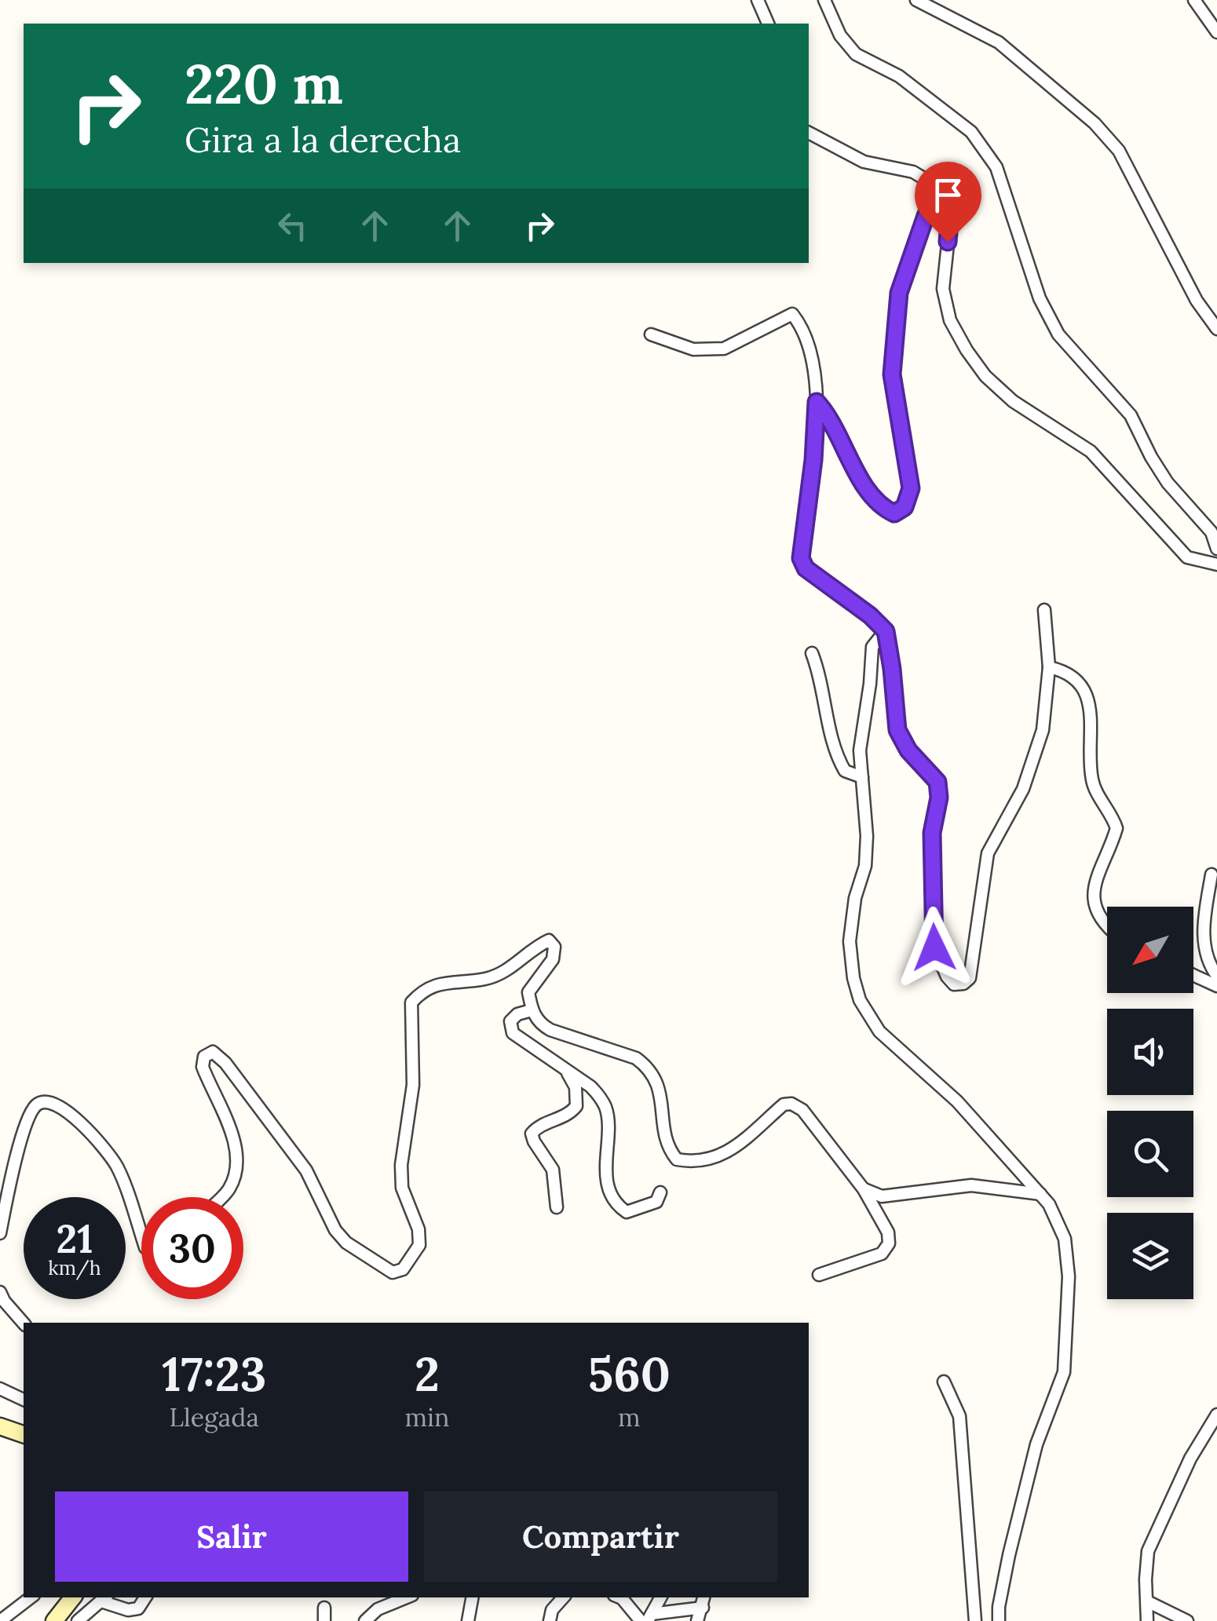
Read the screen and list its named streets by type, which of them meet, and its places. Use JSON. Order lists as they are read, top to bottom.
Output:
{
  "north": "bottom left",
  "page": {
    "turn": ["220 m", "Gira a la derecha"],
    "speed": "21 km/h",
    "limit": "30",
    "eta": [
      "17:23",
      "Llegada",
      "2",
      "min",
      "560",
      "m"
    ],
    "buttons": ["Salir", "Compartir"]
  }
}
